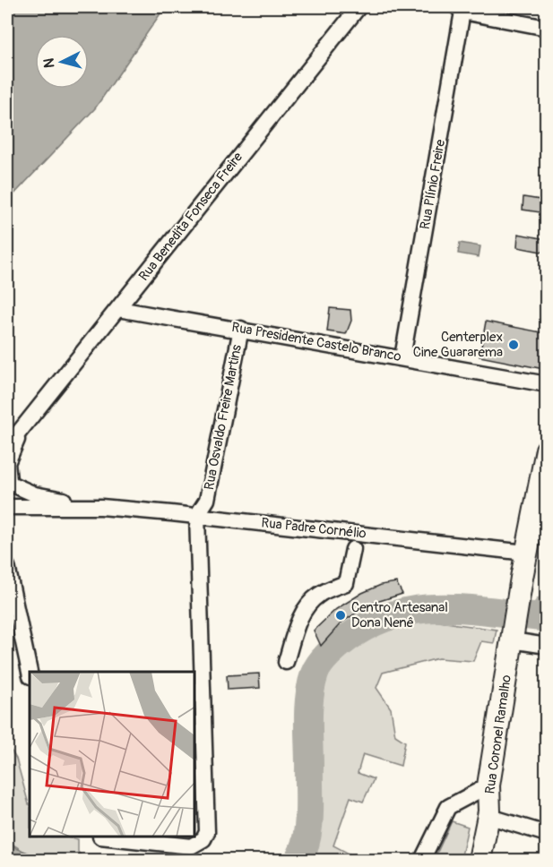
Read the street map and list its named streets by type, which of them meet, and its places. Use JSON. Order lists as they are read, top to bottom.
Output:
{
  "streets": {
    "main road": ["Rua Coronel Ramalho"],
    "street": [
      "Rua Plínio Freire",
      "Rua Benedita Fonseca Freire",
      "Rua Presidente Castelo Branco",
      "Rua Osvaldo Freire Martins",
      "Rua Padre Cornélio"
    ]
  },
  "crossings": [
    ["Rua Plínio Freire", "Rua Presidente Castelo Branco"],
    ["Rua Benedita Fonseca Freire", "Rua Presidente Castelo Branco"],
    ["Rua Presidente Castelo Branco", "Rua Osvaldo Freire Martins"],
    ["Rua Osvaldo Freire Martins", "Rua Padre Cornélio"],
    ["Rua Padre Cornélio", "Rua Coronel Ramalho"]
  ],
  "places": ["Centerplex Cine Guararema", "Centro Artesanal Dona Nenê"],
  "north": "left"
}
